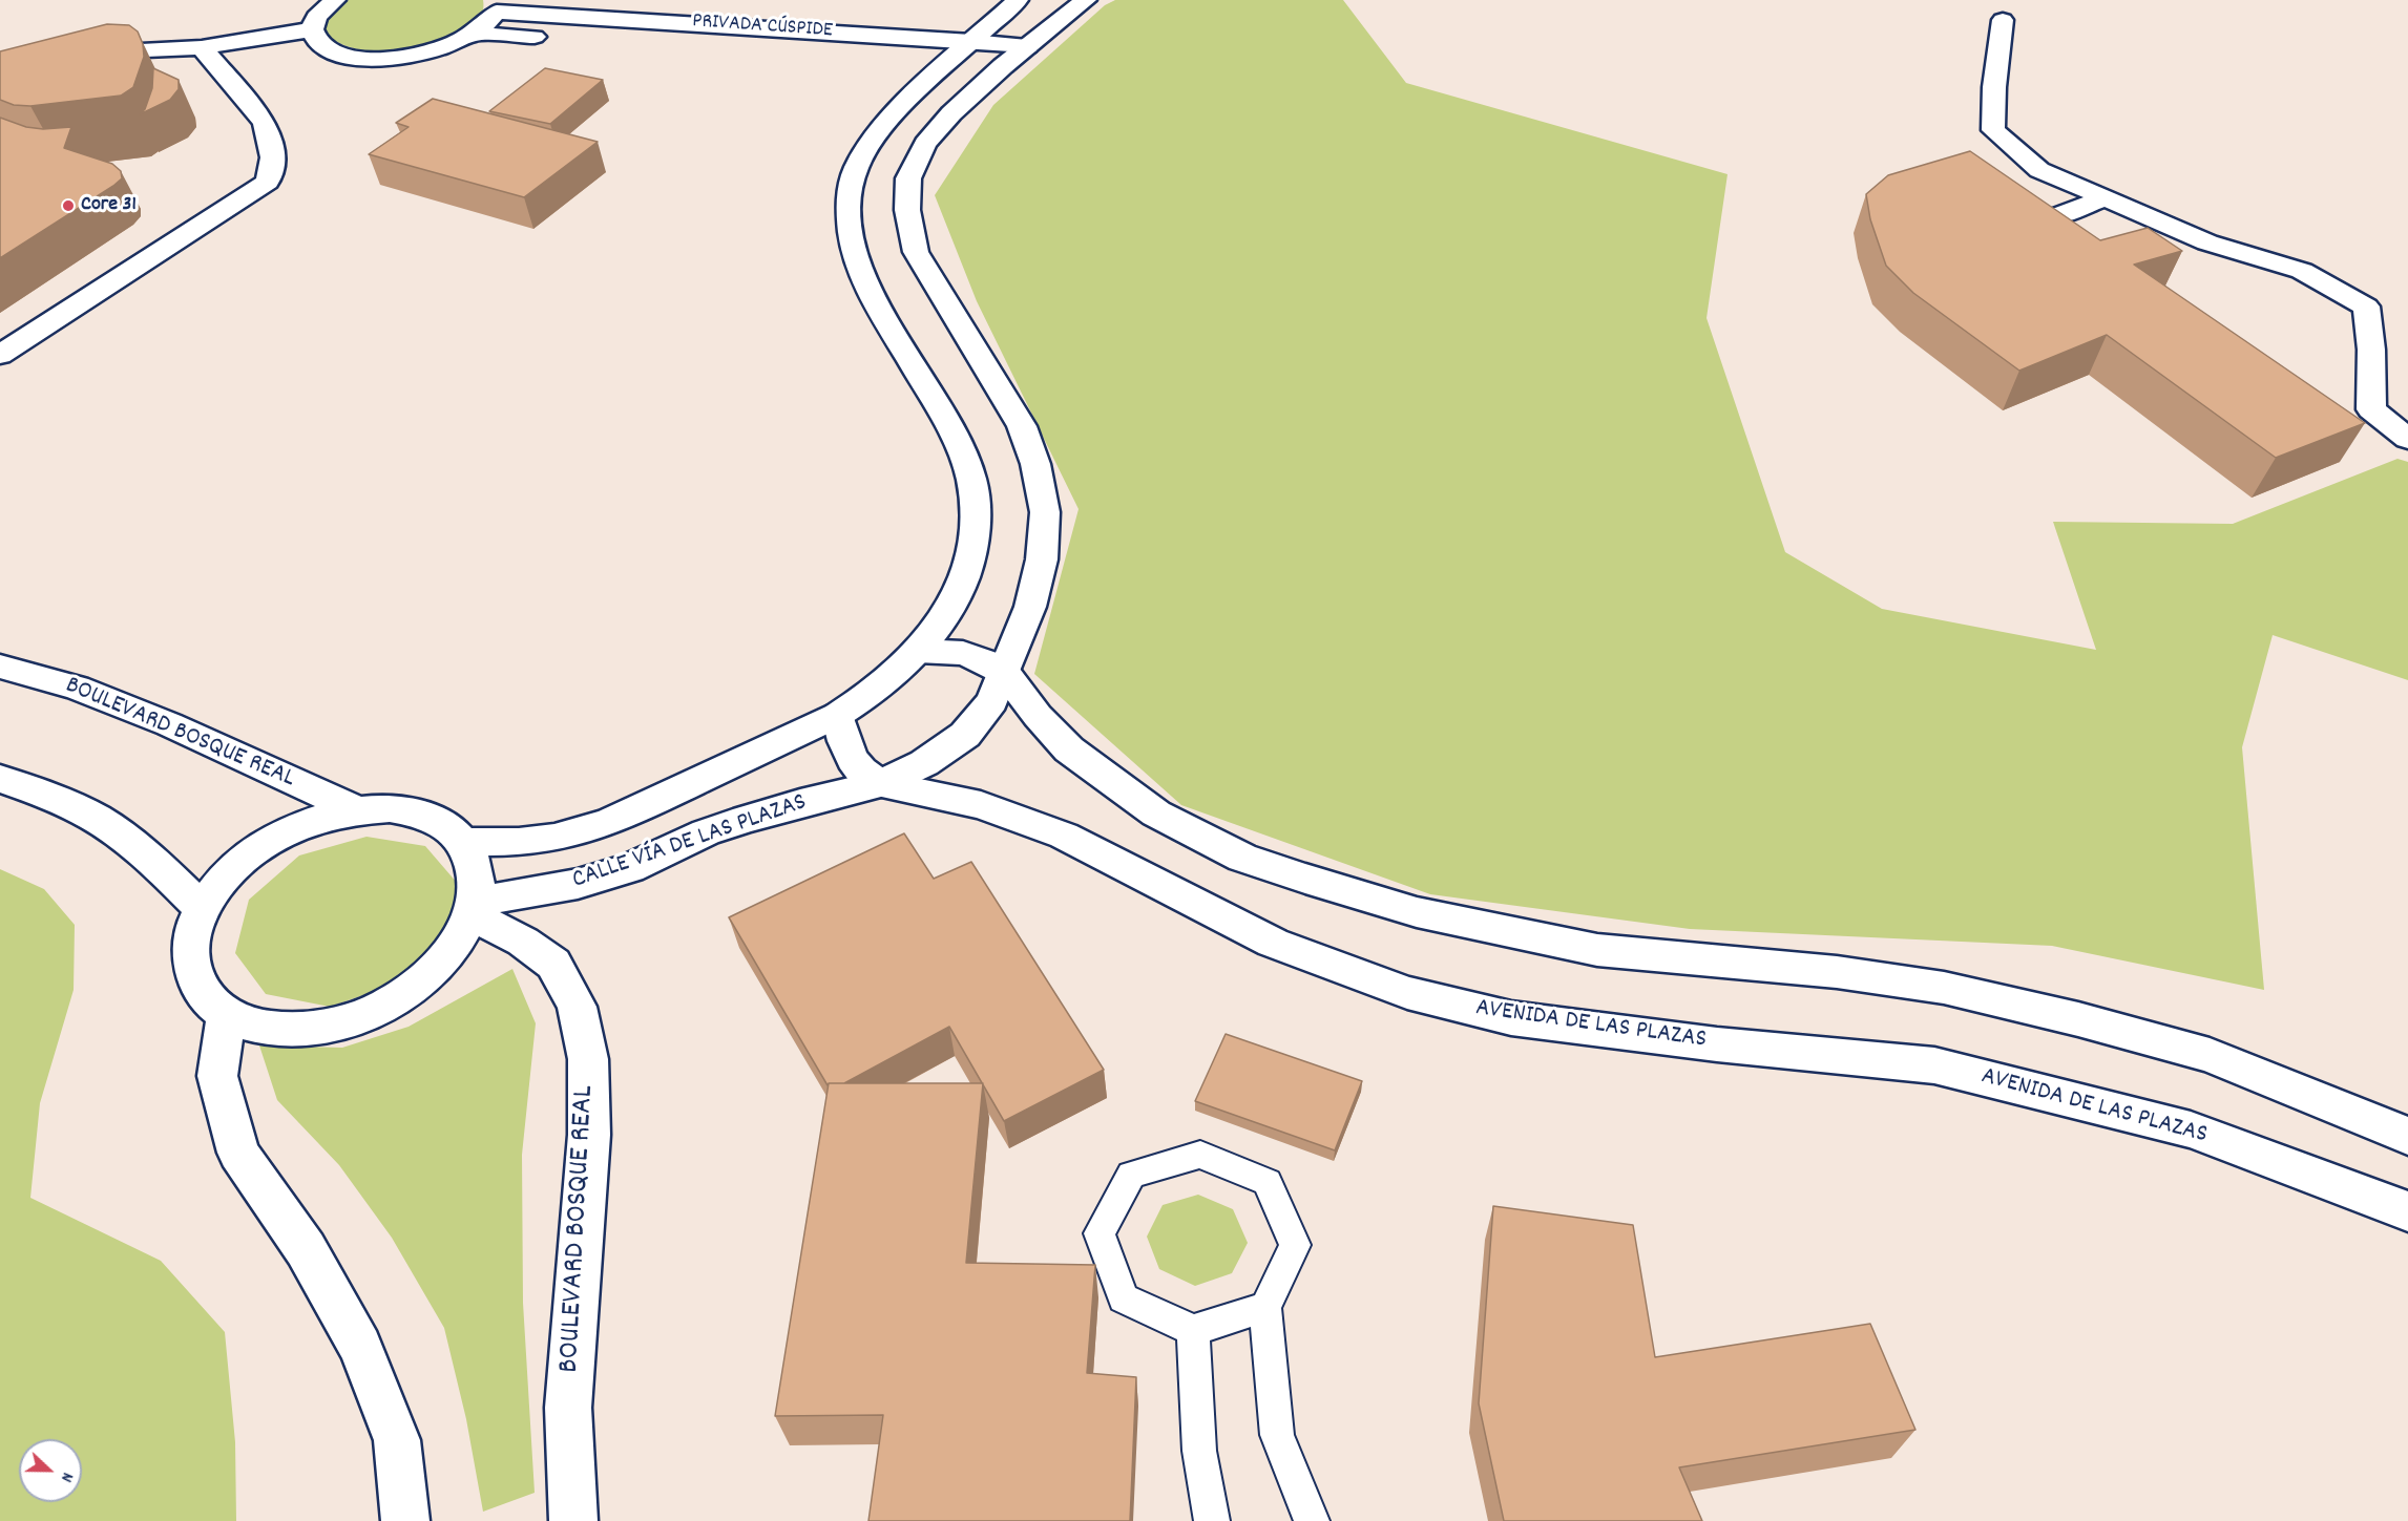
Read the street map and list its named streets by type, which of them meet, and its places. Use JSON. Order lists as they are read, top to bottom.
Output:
{
  "streets": {
    "street": [
      "PRIVADA CÚSPIDE",
      "BOULEVARD BOSQUE REAL",
      "CALLE VÍA DE LAS PLAZAS",
      "AVENIDA DE LAS PLAZAS"
    ]
  },
  "crossings": [
    ["PRIVADA CÚSPIDE", "CALLE VÍA DE LAS PLAZAS"],
    ["BOULEVARD BOSQUE REAL", "CALLE VÍA DE LAS PLAZAS"],
    ["CALLE VÍA DE LAS PLAZAS", "AVENIDA DE LAS PLAZAS"]
  ],
  "places": ["Core 31"],
  "north": "right"
}
